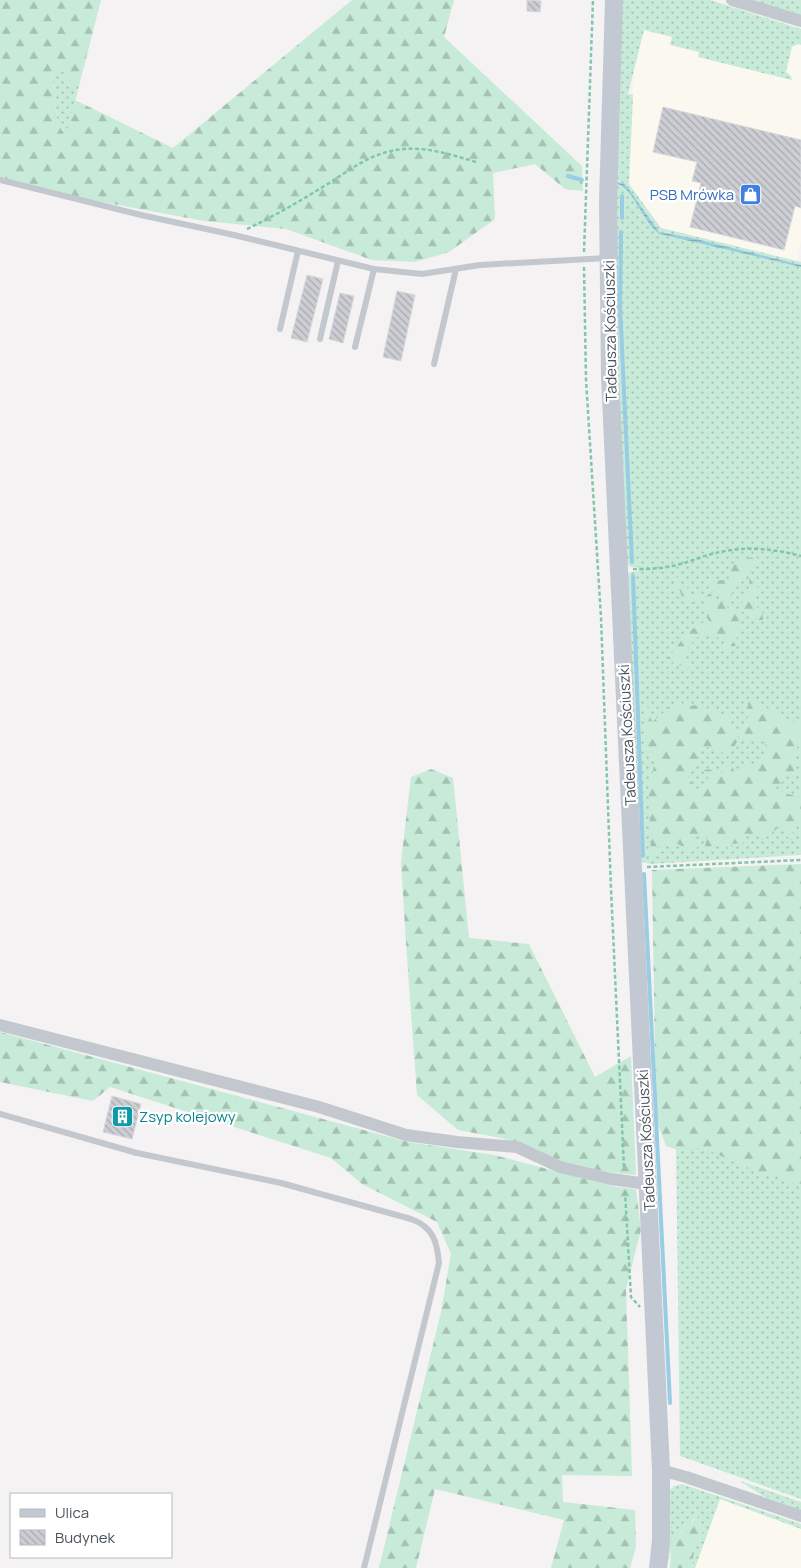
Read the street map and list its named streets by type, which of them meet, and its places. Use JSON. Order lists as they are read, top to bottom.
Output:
{
  "streets": {
    "main road": ["Tadeusza Kościuszki"]
  },
  "places": {
    "shop": ["PSB Mrówka"],
    "building": ["Zsyp kolejowy"]
  },
  "legend": ["Ulica", "Budynek"]
}
